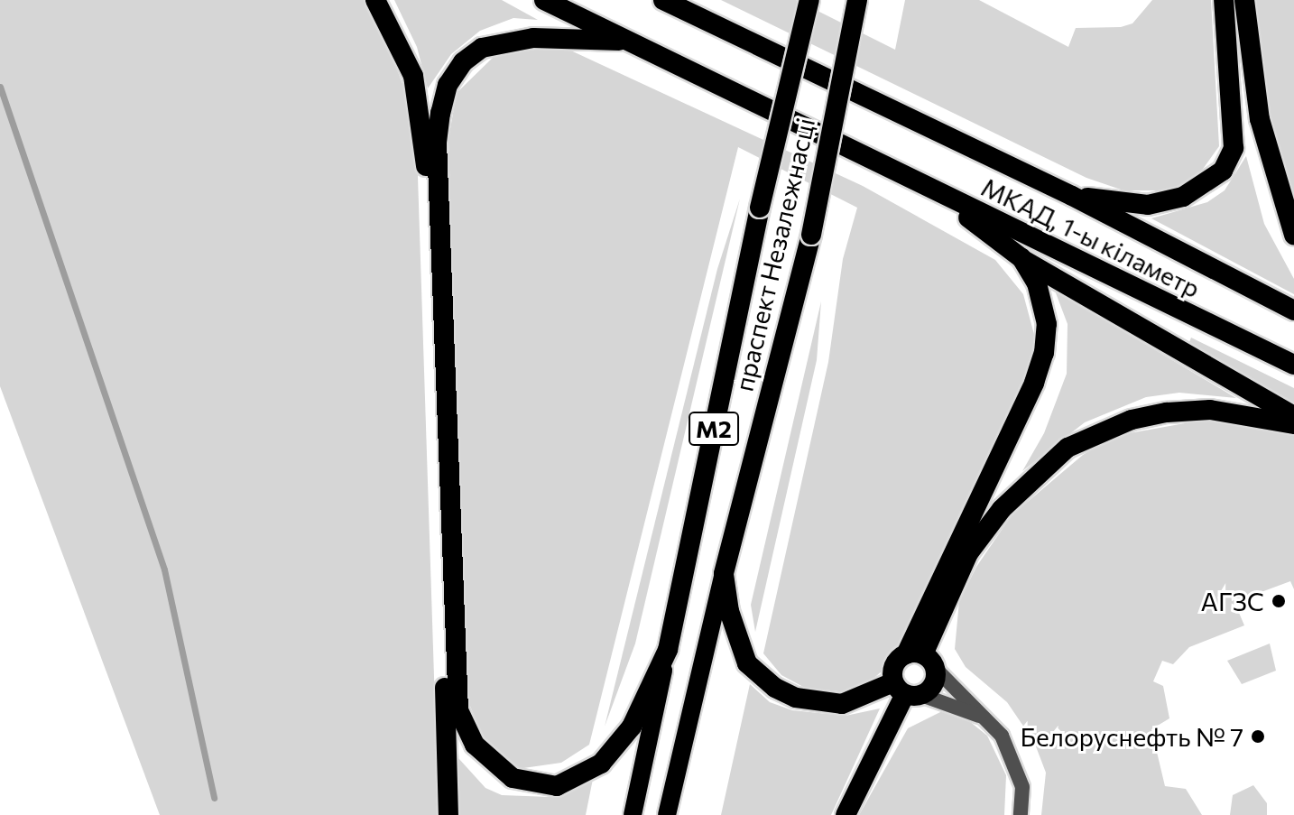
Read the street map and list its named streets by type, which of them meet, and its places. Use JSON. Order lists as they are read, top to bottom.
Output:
{
  "streets": {
    "highway": ["МКАД, 1-ы кіламетр", "праспект Незалежнасці", "М2"]
  },
  "places": ["АГЗС", "Белоруснефть № 7"]
}
